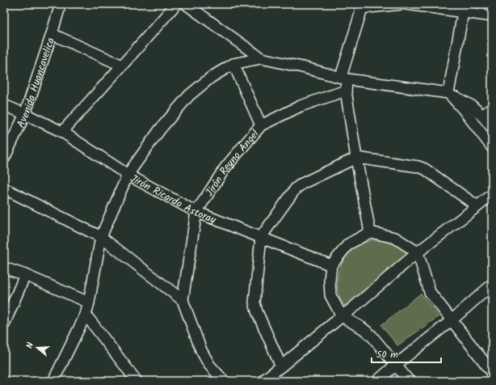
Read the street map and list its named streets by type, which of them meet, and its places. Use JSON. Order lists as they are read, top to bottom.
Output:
{
  "streets": {
    "street": ["Avenida Huancavelica", "Jirón Reyno Ángel", "Jirón Ricardo Astoray"]
  },
  "crossings": [
    ["Avenida Huancavelica", "Jirón Ricardo Astoray"],
    ["Jirón Reyno Ángel", "Jirón Ricardo Astoray"]
  ],
  "scale_bar": "50 m",
  "north": "left"
}
